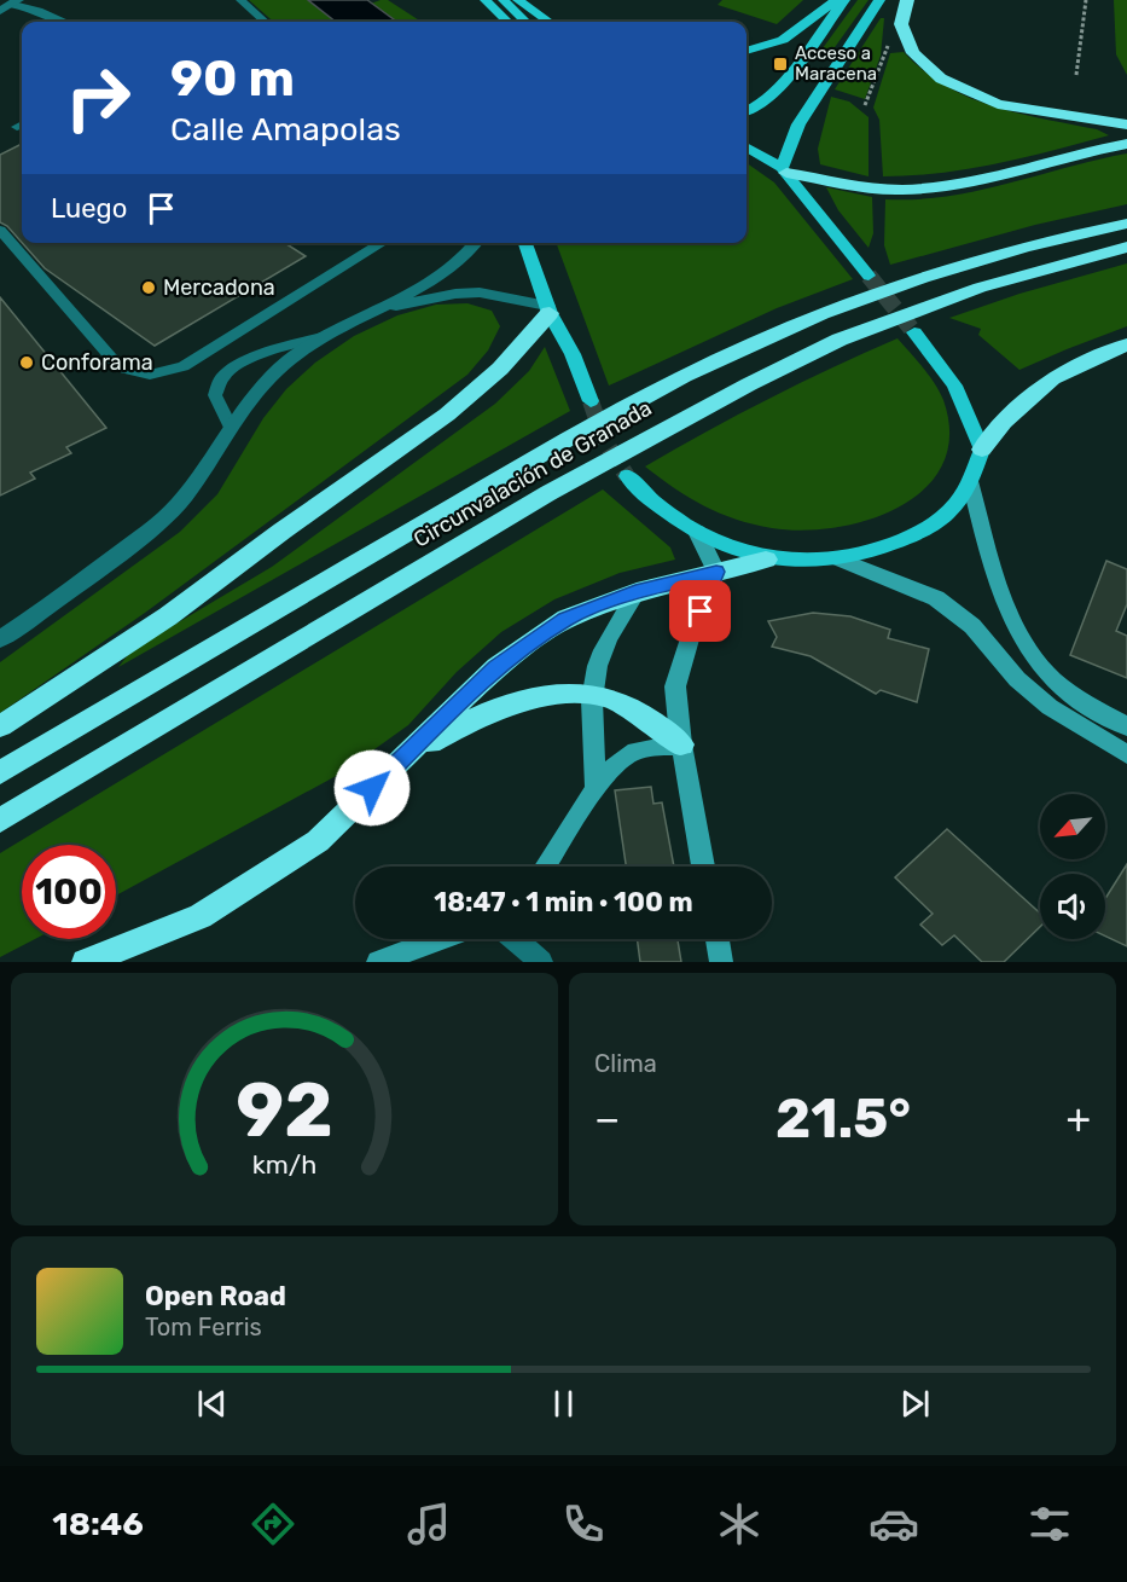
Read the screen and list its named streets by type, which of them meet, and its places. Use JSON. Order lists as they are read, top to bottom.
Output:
{
  "streets": {
    "highway": ["Circunvalación de Granada"]
  },
  "places": {
    "transit": ["Acceso a Maracena"],
    "other": ["Mercadona", "Conforama"]
  },
  "north": "bottom left",
  "page": {
    "turn": ["90 m", "Calle Amapolas"],
    "then": "Luego",
    "limit": "100",
    "trip": "18:47 · 1 min · 100 m",
    "tile": "Clima",
    "heat": ["−", "21.5°", "+"],
    "song": ["Open Road", "Tom Ferris"],
    "tabs": "18:46",
    "gauge": ["92", "km/h"]
  }
}
